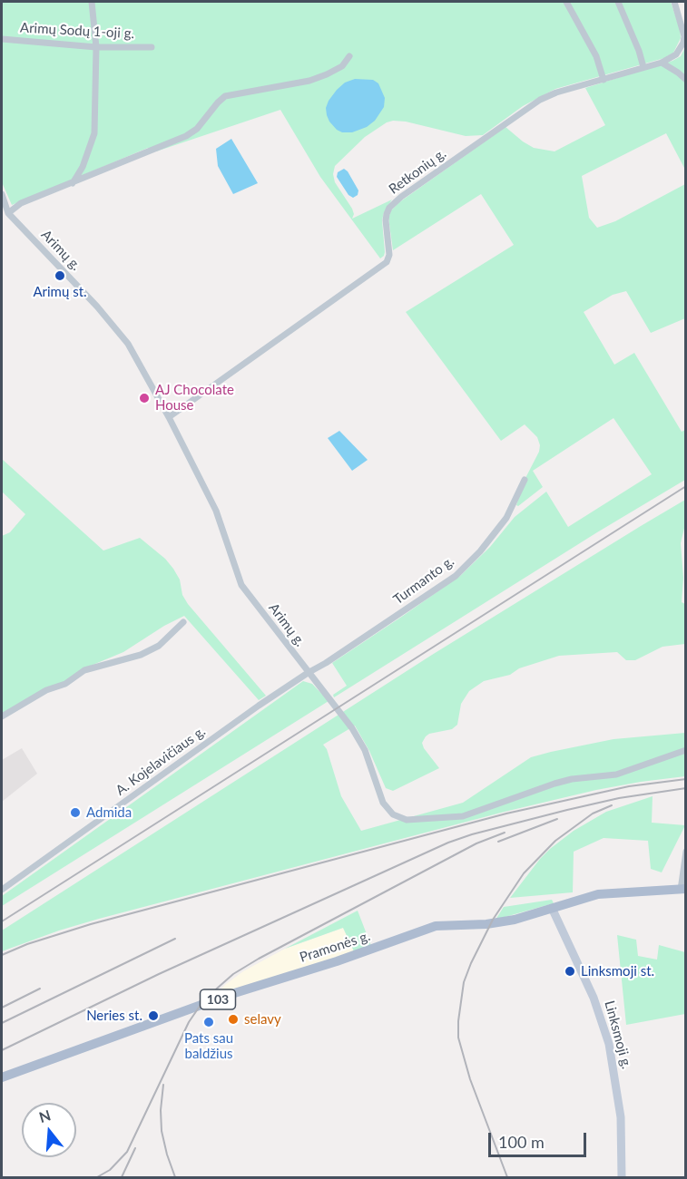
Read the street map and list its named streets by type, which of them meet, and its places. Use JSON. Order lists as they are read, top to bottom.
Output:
{
  "streets": {
    "main road": ["Pramonės g.", "103", "Linksmoji g."],
    "street": [
      "Arimų Sodų 1-oji g.",
      "Retkonių g.",
      "Arimų g.",
      "Turmanto g.",
      "A. Kojelavičiaus g."
    ]
  },
  "crossings": [
    ["Retkonių g.", "Arimų g."],
    ["Arimų g.", "Turmanto g."],
    ["Arimų g.", "A. Kojelavičiaus g."],
    ["Turmanto g.", "A. Kojelavičiaus g."],
    ["Pramonės g.", "Linksmoji g."]
  ],
  "places": [
    "Arimų st.",
    "AJ Chocolate House",
    "Admida",
    "Linksmoji st.",
    "Neries st.",
    "selavy",
    "Pats sau baldžius"
  ],
  "scale_bar": "100 m",
  "north": "top"
}
